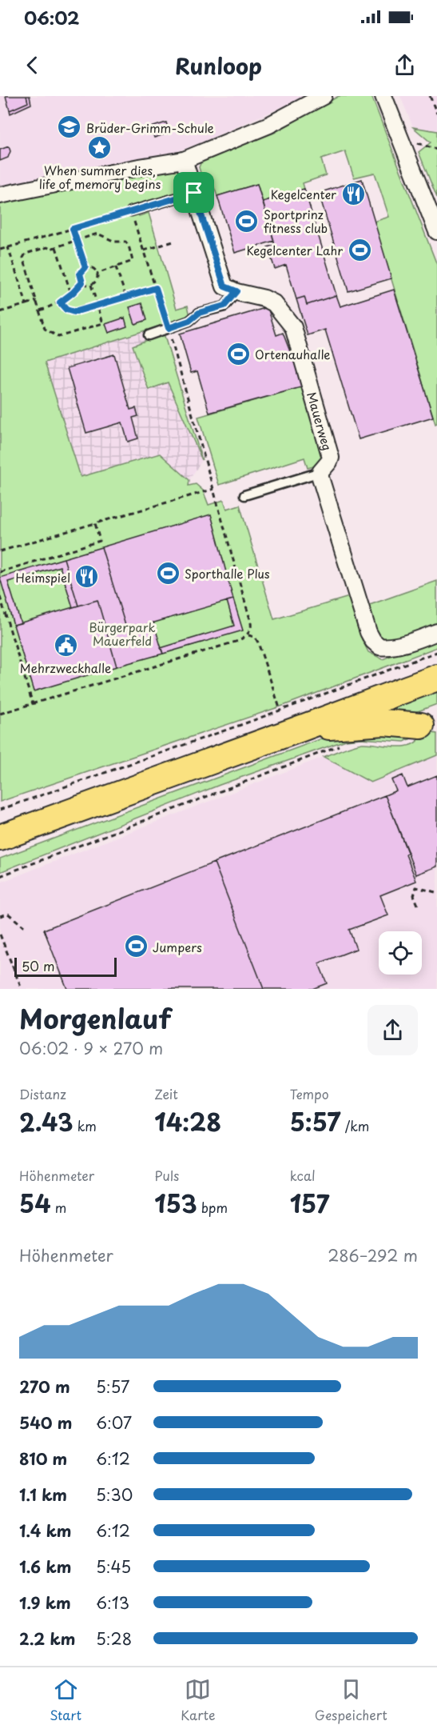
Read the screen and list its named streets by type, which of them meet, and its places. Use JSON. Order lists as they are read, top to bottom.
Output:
{
  "streets": {
    "street": ["Mauerweg"]
  },
  "parks": ["Bürgerpark Mauerfeld"],
  "places": {
    "school or university": ["Brüder-Grimm-Schule"],
    "place": ["When summer dies, life of memory begins"],
    "restaurant": ["Kegelcenter", "Heimspiel"],
    "sports": [
      "Sportprinz fitness club",
      "Kegelcenter Lahr",
      "Ortenauhalle",
      "Sporthalle Plus",
      "Jumpers"
    ],
    "public building": ["Mehrzweckhalle"]
  },
  "scale_bar": "50 m",
  "page": {
    "status": "06:02",
    "header": "Runloop",
    "scale": "50 m",
    "heading": ["Morgenlauf", "06:02 · 9 × 270 m"],
    "stats": [
      ["Distanz", "2.43 km"],
      ["Zeit", "14:28"],
      ["Tempo", "5:57 /km"],
      ["Höhenmeter", "54 m"],
      ["Puls", "153 bpm"],
      ["kcal", "157"]
    ],
    "chart": ["Höhenmeter", "286–292 m"],
    "list": [
      {
        "name": "270 m",
        "note": "5:57"
      },
      {
        "name": "540 m",
        "note": "6:07"
      },
      {
        "name": "810 m",
        "note": "6:12"
      },
      {
        "name": "1.1 km",
        "note": "5:30"
      },
      {
        "name": "1.4 km",
        "note": "6:12"
      },
      {
        "name": "1.6 km",
        "note": "5:45"
      },
      {
        "name": "1.9 km",
        "note": "6:13"
      },
      {
        "name": "2.2 km",
        "note": "5:28"
      }
    ],
    "tabs": ["Start", "Karte", "Gespeichert"]
  }
}
